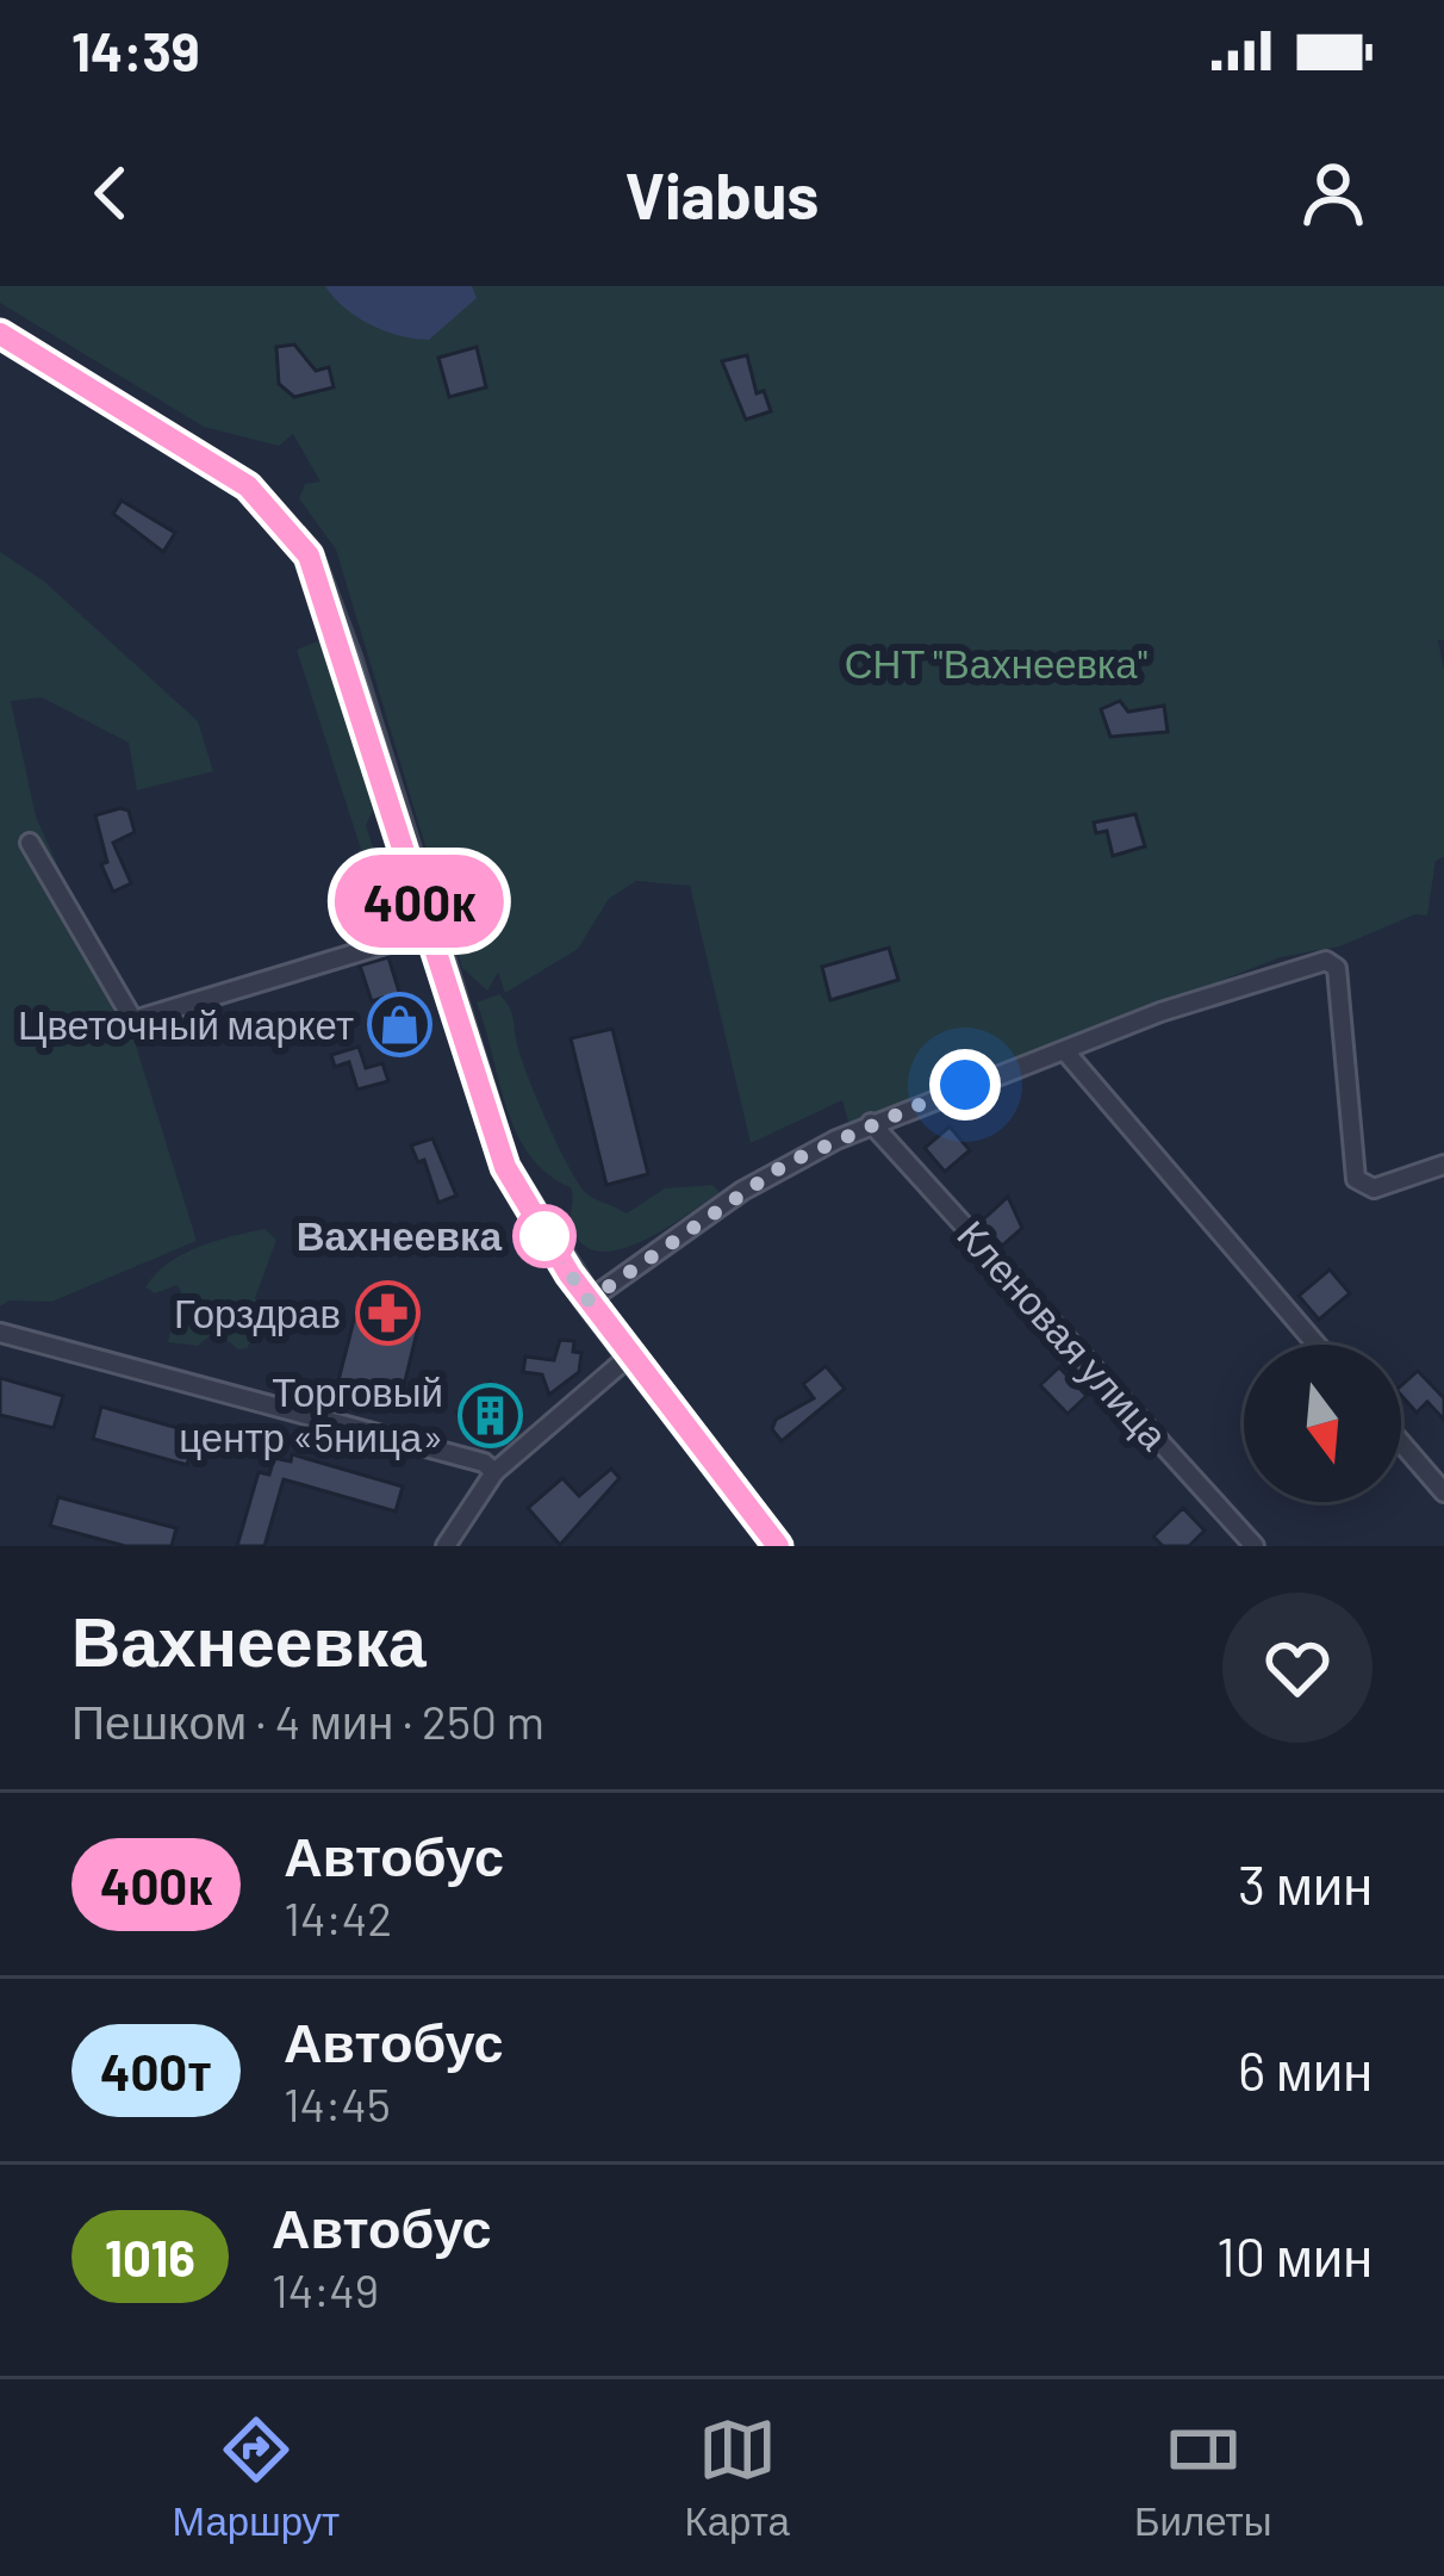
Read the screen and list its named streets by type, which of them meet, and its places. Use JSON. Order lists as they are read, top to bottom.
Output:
{
  "streets": {
    "street": ["Кленовая улица"]
  },
  "parks": ["СНТ \"Вахнеевка\""],
  "places": {
    "shop": ["Цветочный маркет"],
    "other": ["Вахнеевка"],
    "pharmacy": ["Горздрав"],
    "building": ["Торговый центр «5ница»"]
  },
  "lines": ["bus line 400к"],
  "north": "bottom",
  "page": {
    "status": "14:39",
    "header": "Viabus",
    "on_map": "400к",
    "heading": ["Вахнеевка", "Пешком · 4 мин · 250 m"],
    "list": [
      {
        "mark": "400к",
        "name": "Автобус",
        "note": "14:42",
        "value": "3 мин"
      },
      {
        "mark": "400т",
        "name": "Автобус",
        "note": "14:45",
        "value": "6 мин"
      },
      {
        "mark": "1016",
        "name": "Автобус",
        "note": "14:49",
        "value": "10 мин"
      }
    ],
    "tabs": ["Маршрут", "Карта", "Билеты"]
  }
}
